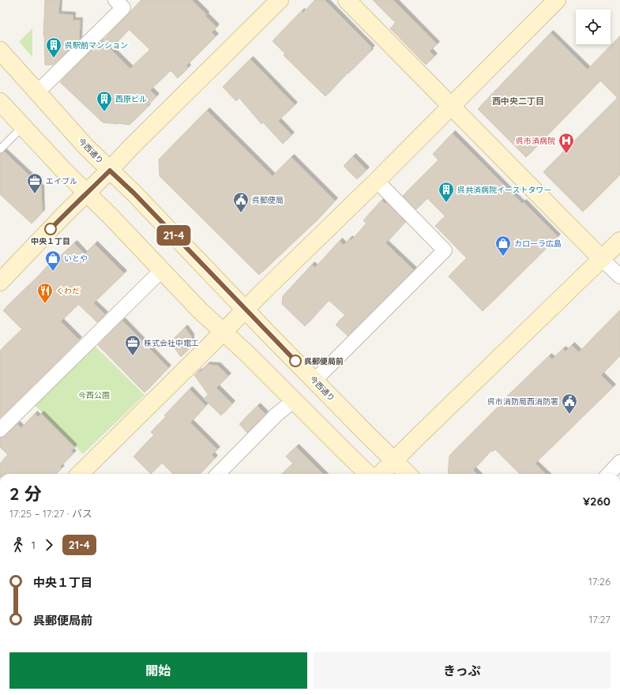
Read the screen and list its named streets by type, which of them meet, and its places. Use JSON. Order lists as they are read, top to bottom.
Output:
{
  "streets": {
    "street": ["今西通り"]
  },
  "districts": ["西中央二丁目"],
  "parks": ["今西公園"],
  "places": {
    "building": ["呉駅前マンション", "西原ビル", "呉共済病院イーストタワー"],
    "hospital": ["呉市済病院"],
    "office": ["エイブル", "株式会社中電工"],
    "public building": ["呉郵便局", "呉市消防局西消防署"],
    "other": ["中央１丁目", "呉郵便局前"],
    "shop": ["カローラ広島", "いとや"],
    "restaurant": ["くわだ"]
  },
  "lines": ["bus line 21-4"],
  "page": {
    "on_map": "21-4",
    "heading": ["2 分", "17:25 – 17:27 · バス", "¥260"],
    "legs": ["1", "21-4"],
    "list": [
      {
        "name": "中央１丁目",
        "value": "17:26"
      },
      {
        "name": "呉郵便局前",
        "value": "17:27"
      }
    ],
    "buttons": ["開始", "きっぷ"]
  }
}
